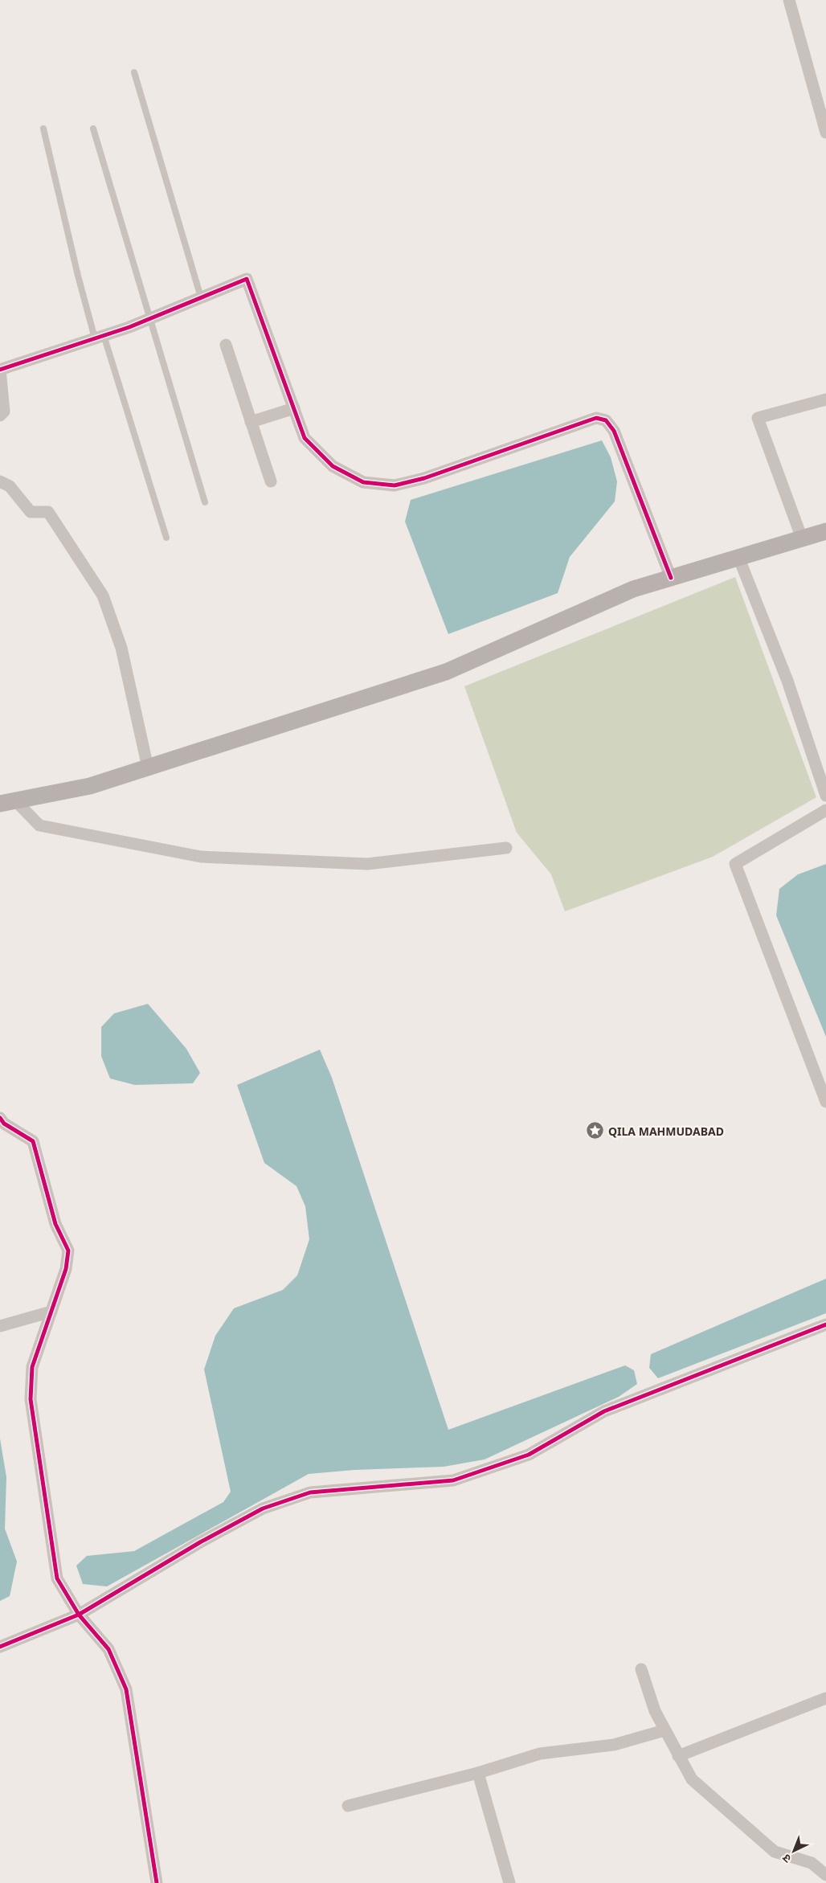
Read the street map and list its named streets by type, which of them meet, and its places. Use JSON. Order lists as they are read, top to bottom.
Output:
{
  "places": {
    "place": ["QILA MAHMUDABAD"]
  },
  "north": "bottom left"
}
